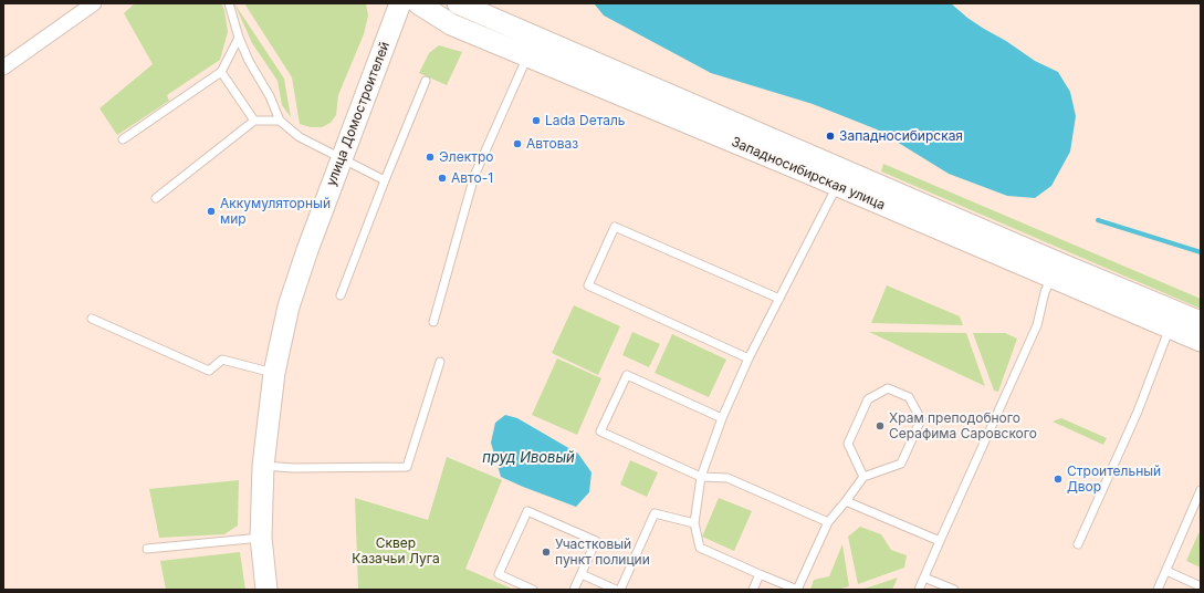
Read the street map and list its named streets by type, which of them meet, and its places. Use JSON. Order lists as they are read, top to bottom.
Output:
{
  "streets": {
    "main road": ["улица Домостроителей", "Западносибирская улица"]
  },
  "water": ["пруд Ивовый"],
  "parks": ["Сквер Казачьи Луга"],
  "places": [
    "Lada Dеталь",
    "Западносибирская",
    "Автоваз",
    "Электро",
    "Авто-1",
    "Аккумуляторный мир",
    "Храм преподобного Серафима Саровского",
    "Строительный Двор",
    "Участковый пункт полиции"
  ]
}
